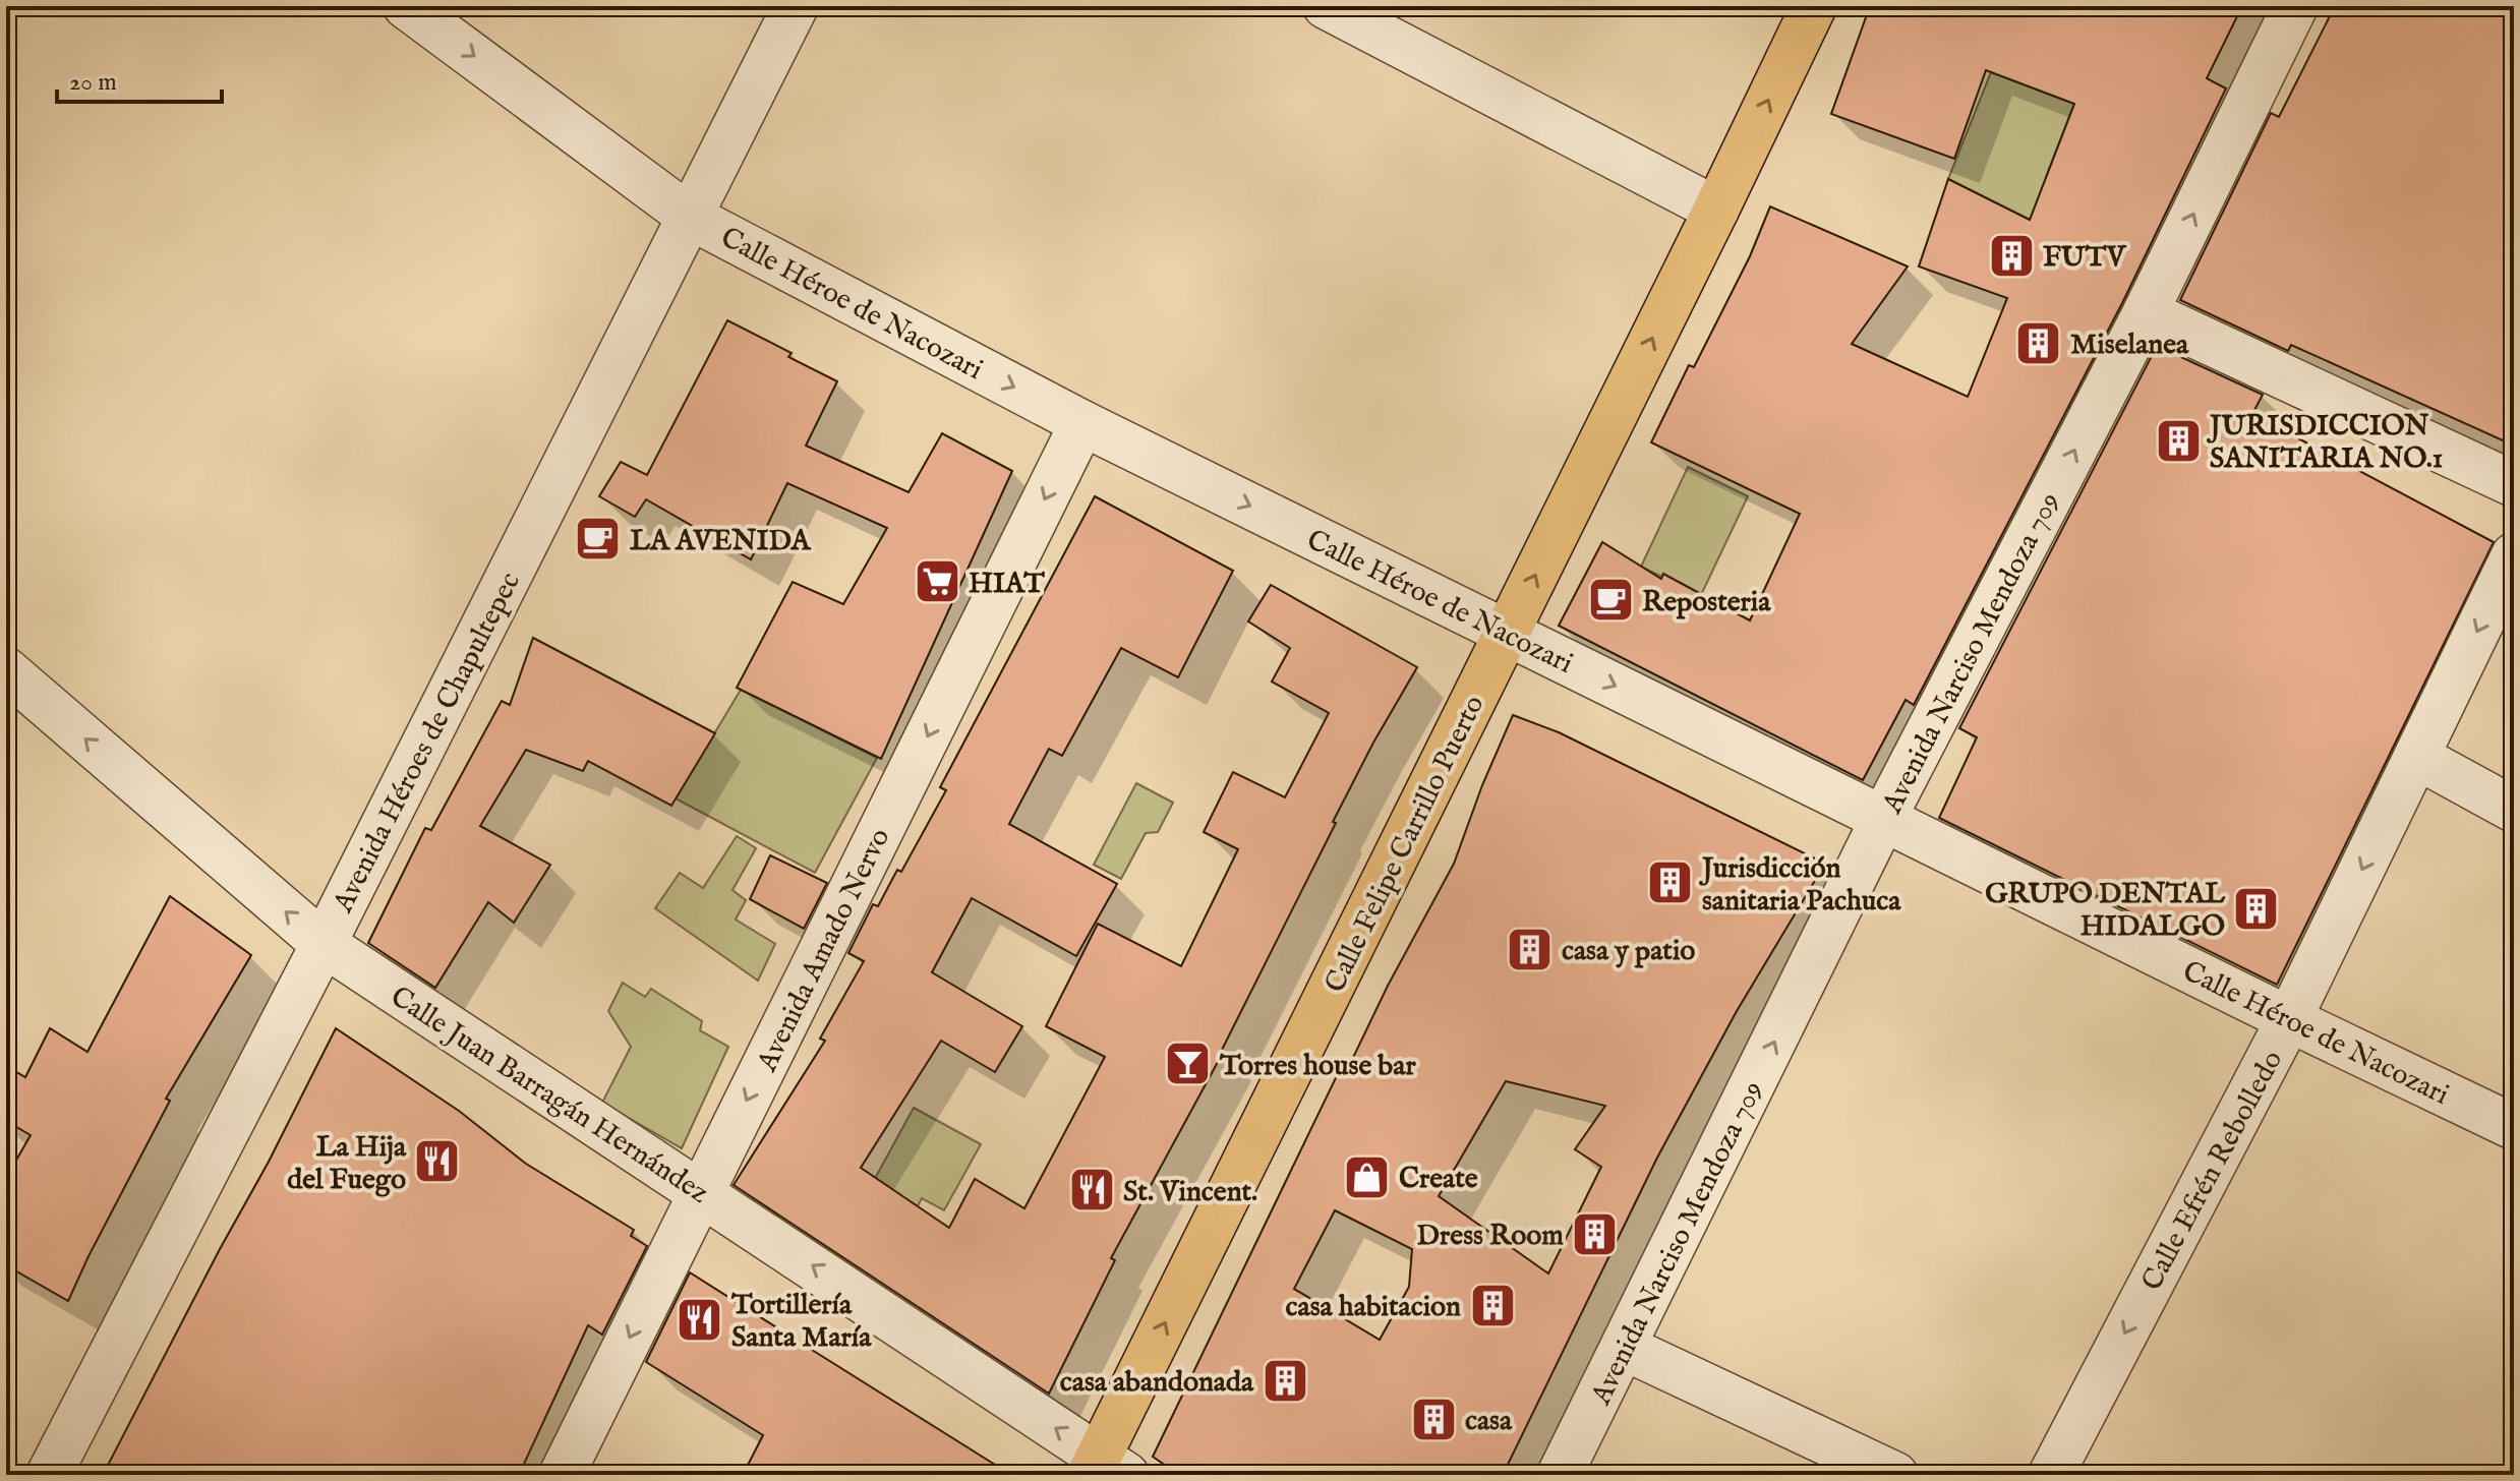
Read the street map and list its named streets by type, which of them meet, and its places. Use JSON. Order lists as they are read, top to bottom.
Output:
{
  "streets": {
    "main road": ["Calle Felipe Carrillo Puerto"],
    "street": [
      "Calle Héroe de Nacozari",
      "Avenida Narciso Mendoza 709",
      "Avenida Héroes de Chapultepec",
      "Avenida Amado Nervo",
      "Calle Juan Barragán Hernández",
      "Calle Efrén Rebolledo"
    ]
  },
  "crossings": [
    ["Calle Héroe de Nacozari", "Avenida Narciso Mendoza 709"],
    ["Calle Héroe de Nacozari", "Avenida Héroes de Chapultepec"],
    ["Calle Héroe de Nacozari", "Calle Felipe Carrillo Puerto"],
    ["Calle Héroe de Nacozari", "Avenida Amado Nervo"],
    ["Calle Héroe de Nacozari", "Calle Efrén Rebolledo"],
    ["Avenida Héroes de Chapultepec", "Calle Juan Barragán Hernández"],
    ["Calle Felipe Carrillo Puerto", "Calle Juan Barragán Hernández"],
    ["Avenida Amado Nervo", "Calle Juan Barragán Hernández"]
  ],
  "one_way": [
    "Calle Héroe de Nacozari",
    "Avenida Narciso Mendoza 709",
    "Calle Felipe Carrillo Puerto",
    "Avenida Amado Nervo",
    "Calle Juan Barragán Hernández",
    "Calle Efrén Rebolledo"
  ],
  "places": {
    "building": [
      "FUTV",
      "Miselanea",
      "JURISDICCION SANITARIA NO.1",
      "Jurisdicción sanitaria Pachuca",
      "GRUPO DENTAL HIDALGO",
      "casa y patio",
      "Dress Room",
      "casa habitacion",
      "casa abandonada",
      "casa"
    ],
    "cafe": ["LA AVENIDA", "Reposteria"],
    "supermarket": ["HIAT"],
    "bar": ["Torres house bar"],
    "restaurant": ["La Hija del Fuego", "St. Vincent.", "Tortillería Santa María"],
    "shop": ["Create"]
  },
  "scale_bar": "20 m"
}
